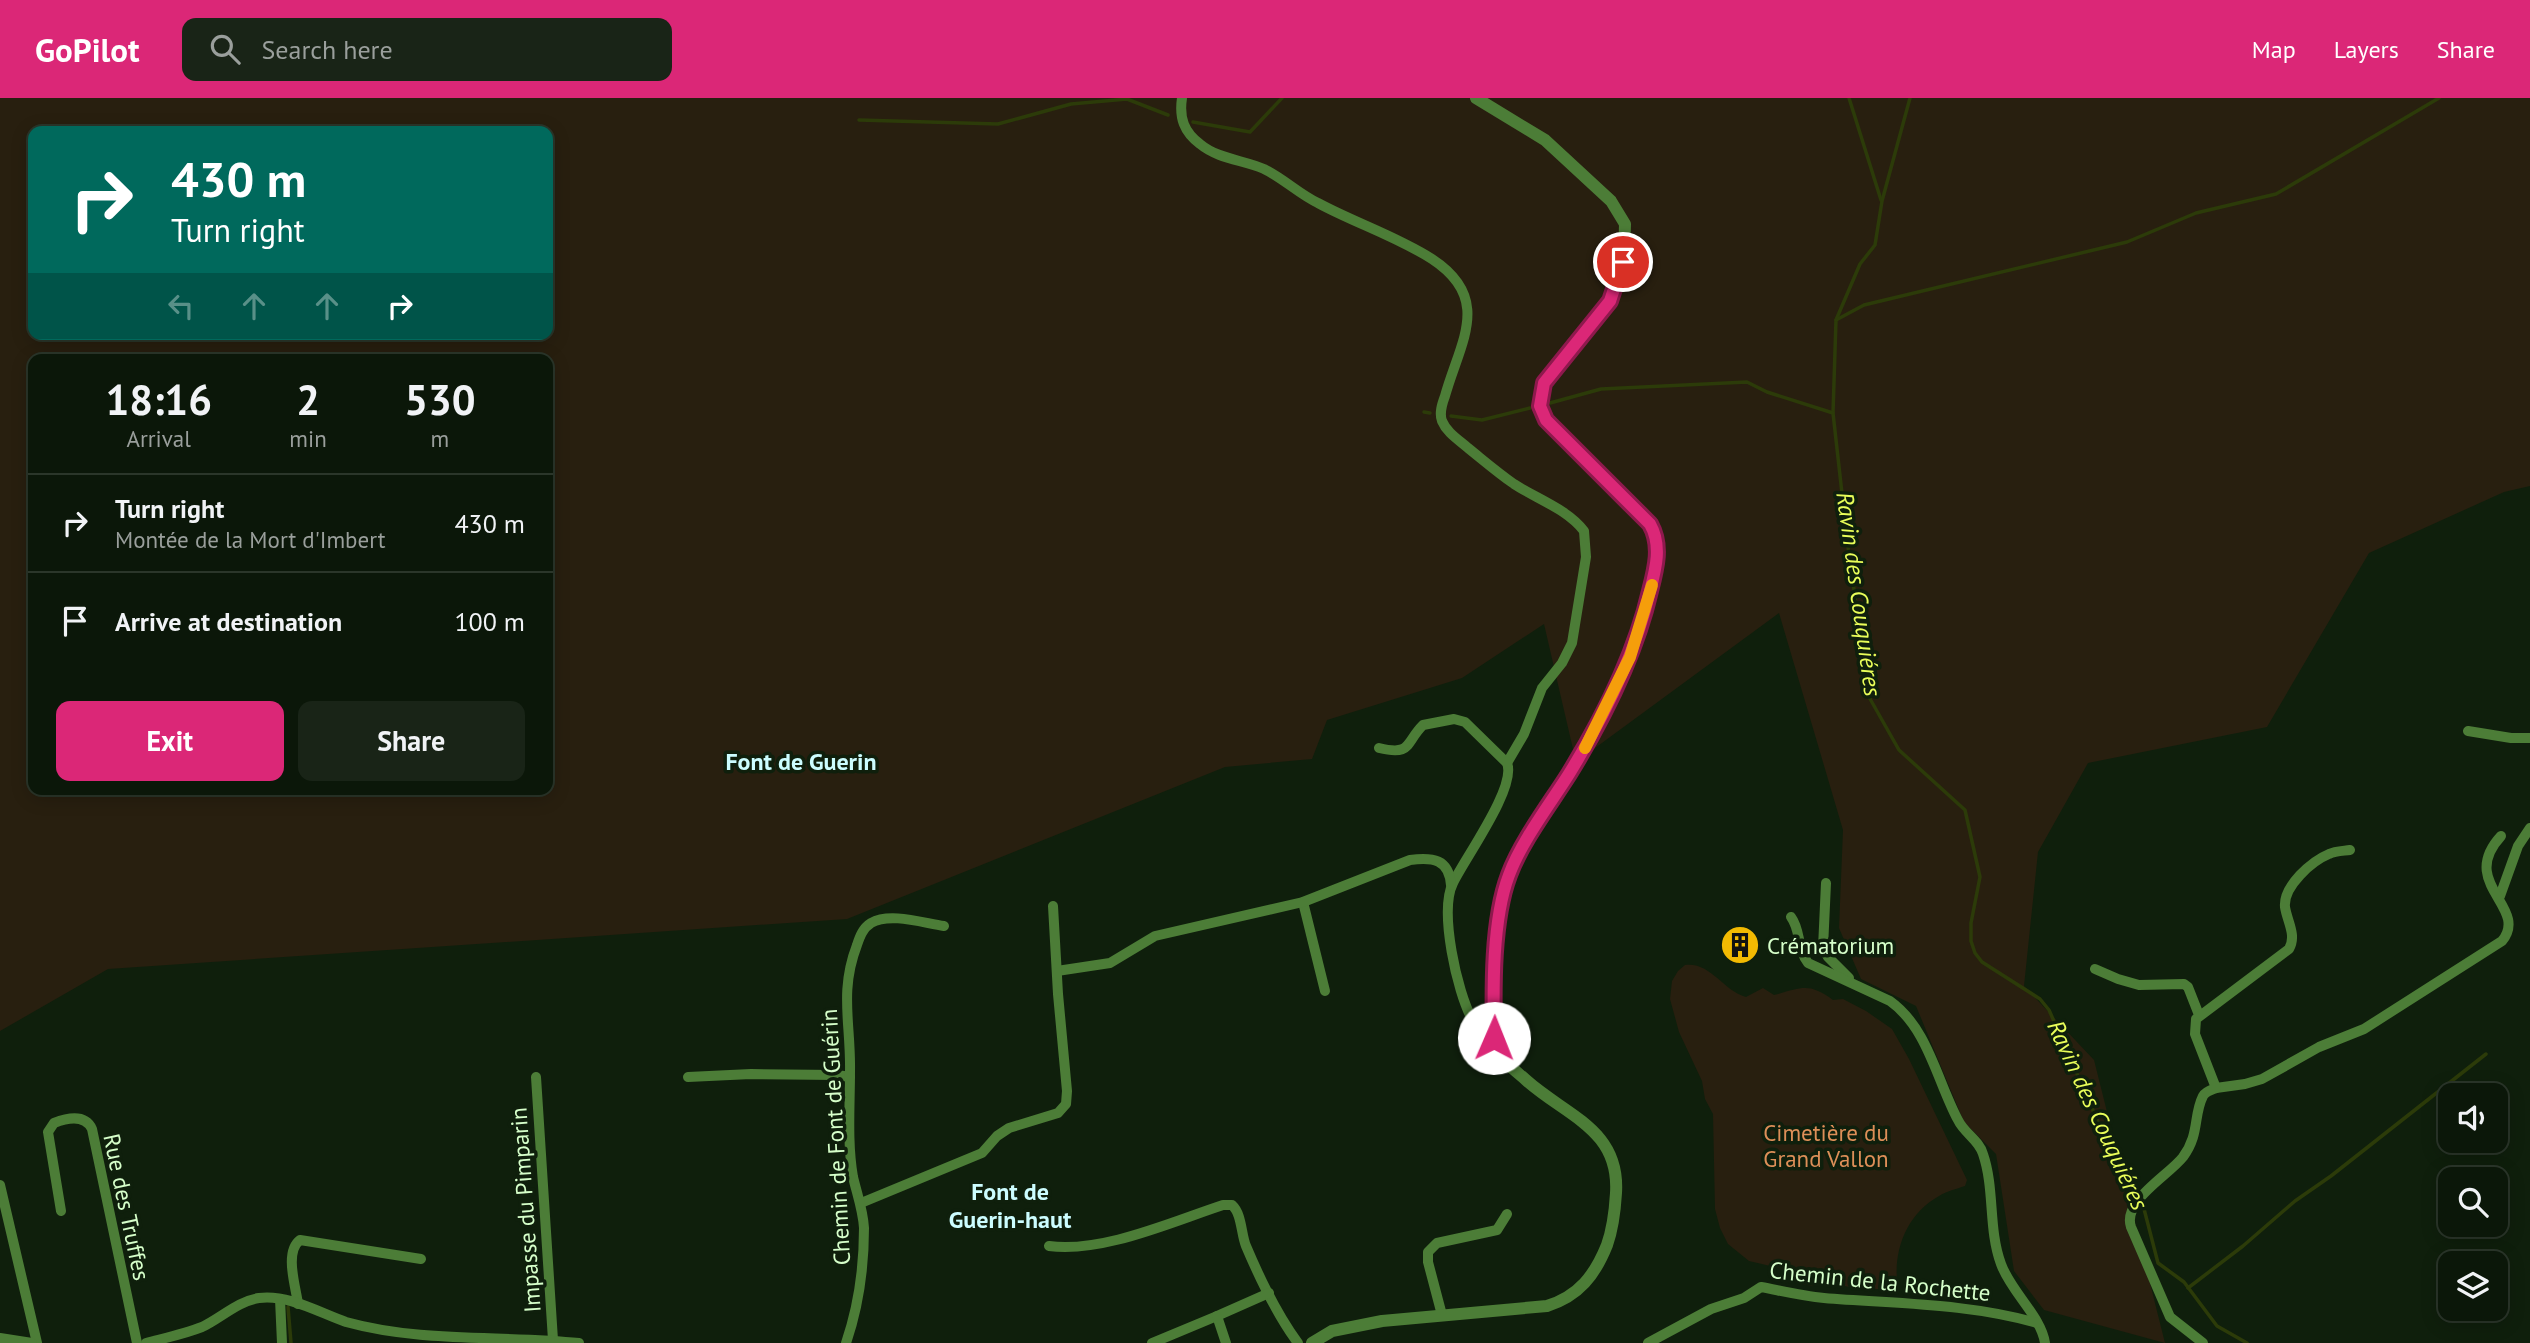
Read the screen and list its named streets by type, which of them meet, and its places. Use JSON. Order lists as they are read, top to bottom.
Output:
{
  "streets": {
    "street": [
      "Chemin de Font de Guérin",
      "Rue des Truffes",
      "Impasse du Pimparin",
      "Chemin de la Rochette"
    ]
  },
  "districts": ["Font de Guerin", "Font de Guerin-haut"],
  "water": ["Ravin des Couquiéres"],
  "parks": ["Cimetière du Grand Vallon"],
  "places": {
    "building": ["Crématorium"]
  },
  "page": {
    "header": "GoPilot",
    "search": "Search here",
    "nav": ["Map", "Layers", "Share"],
    "turn": ["430 m", "Turn right"],
    "eta": [
      "18:16",
      "Arrival",
      "2",
      "min",
      "530",
      "m"
    ],
    "list": [
      {
        "name": "Turn right",
        "note": "Montée de la Mort d'Imbert",
        "value": "430 m"
      },
      {
        "name": "Arrive at destination",
        "value": "100 m"
      }
    ],
    "buttons": ["Exit", "Share"]
  }
}
